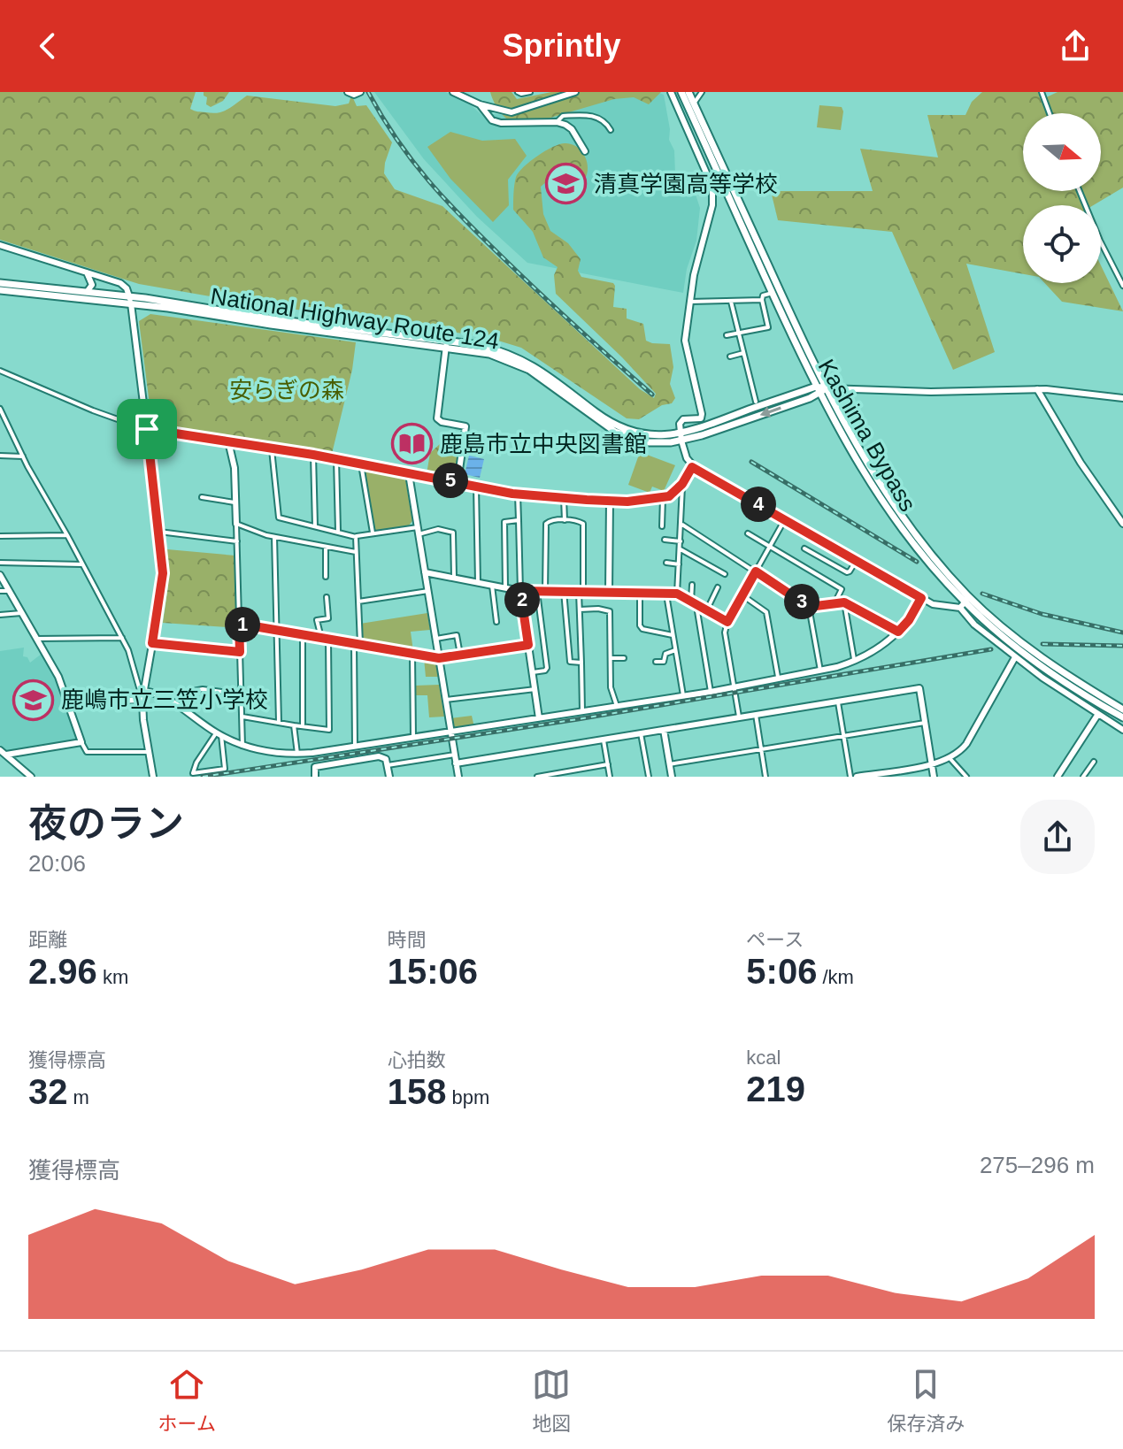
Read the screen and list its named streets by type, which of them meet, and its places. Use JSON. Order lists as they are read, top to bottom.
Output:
{
  "streets": {
    "highway": ["National Highway Route 124", "Kashima Bypass"]
  },
  "crossings": [
    ["National Highway Route 124", "Kashima Bypass"]
  ],
  "parks": ["安らぎの森"],
  "places": {
    "school or university": ["清真学園高等学校", "鹿嶋市立三笠小学校"],
    "library": ["鹿島市立中央図書館"]
  },
  "north": "right",
  "page": {
    "header": "Sprintly",
    "pins": [
      "5",
      "4",
      "2",
      "3",
      "1"
    ],
    "heading": ["夜のラン", "20:06"],
    "stats": [
      ["距離", "2.96 km"],
      ["時間", "15:06"],
      ["ペース", "5:06 /km"],
      ["獲得標高", "32 m"],
      ["心拍数", "158 bpm"],
      ["kcal", "219"]
    ],
    "chart": ["獲得標高", "275–296 m"],
    "tabs": ["ホーム", "地図", "保存済み"]
  }
}
